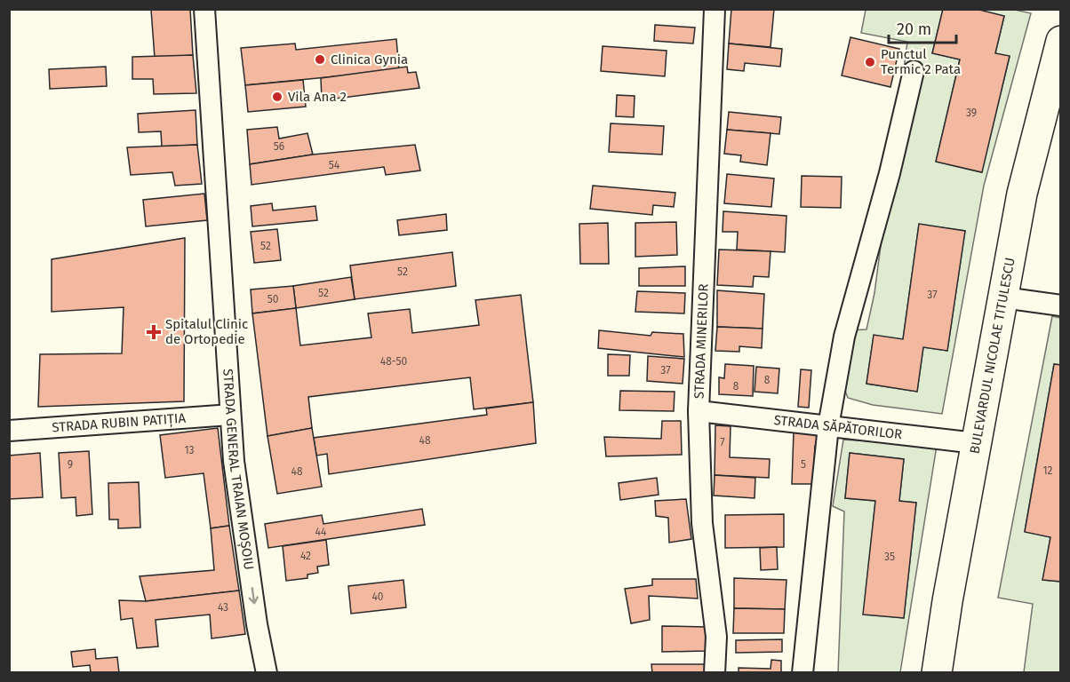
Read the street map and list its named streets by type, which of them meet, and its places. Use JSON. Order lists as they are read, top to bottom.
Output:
{
  "streets": {
    "main road": ["BULEVARDUL NICOLAE TITULESCU"],
    "street": [
      "STRADA MINERILOR",
      "STRADA RUBIN PATIȚIA",
      "STRADA SĂPĂTORILOR",
      "STRADA GENERAL TRAIAN MOȘOIU"
    ]
  },
  "crossings": [
    ["STRADA MINERILOR", "STRADA SĂPĂTORILOR"],
    ["BULEVARDUL NICOLAE TITULESCU", "STRADA SĂPĂTORILOR"],
    ["STRADA RUBIN PATIȚIA", "STRADA GENERAL TRAIAN MOȘOIU"]
  ],
  "one_way": ["STRADA GENERAL TRAIAN MOȘOIU"],
  "places": {
    "other": ["Clinica Gynia", "Punctul Termic 2 Pata", "Vila Ana 2"],
    "health": ["Spitalul Clinic de Ortopedie"]
  },
  "house_numbers": [
    "39",
    "56",
    "54",
    "52",
    "52",
    "52",
    "37",
    "50",
    "48-50",
    "37",
    "8",
    "8",
    "48",
    "7",
    "13",
    "9",
    "5",
    "12",
    "48",
    "44",
    "42",
    "35",
    "40",
    "43"
  ],
  "scale_bar": "20 m"
}
